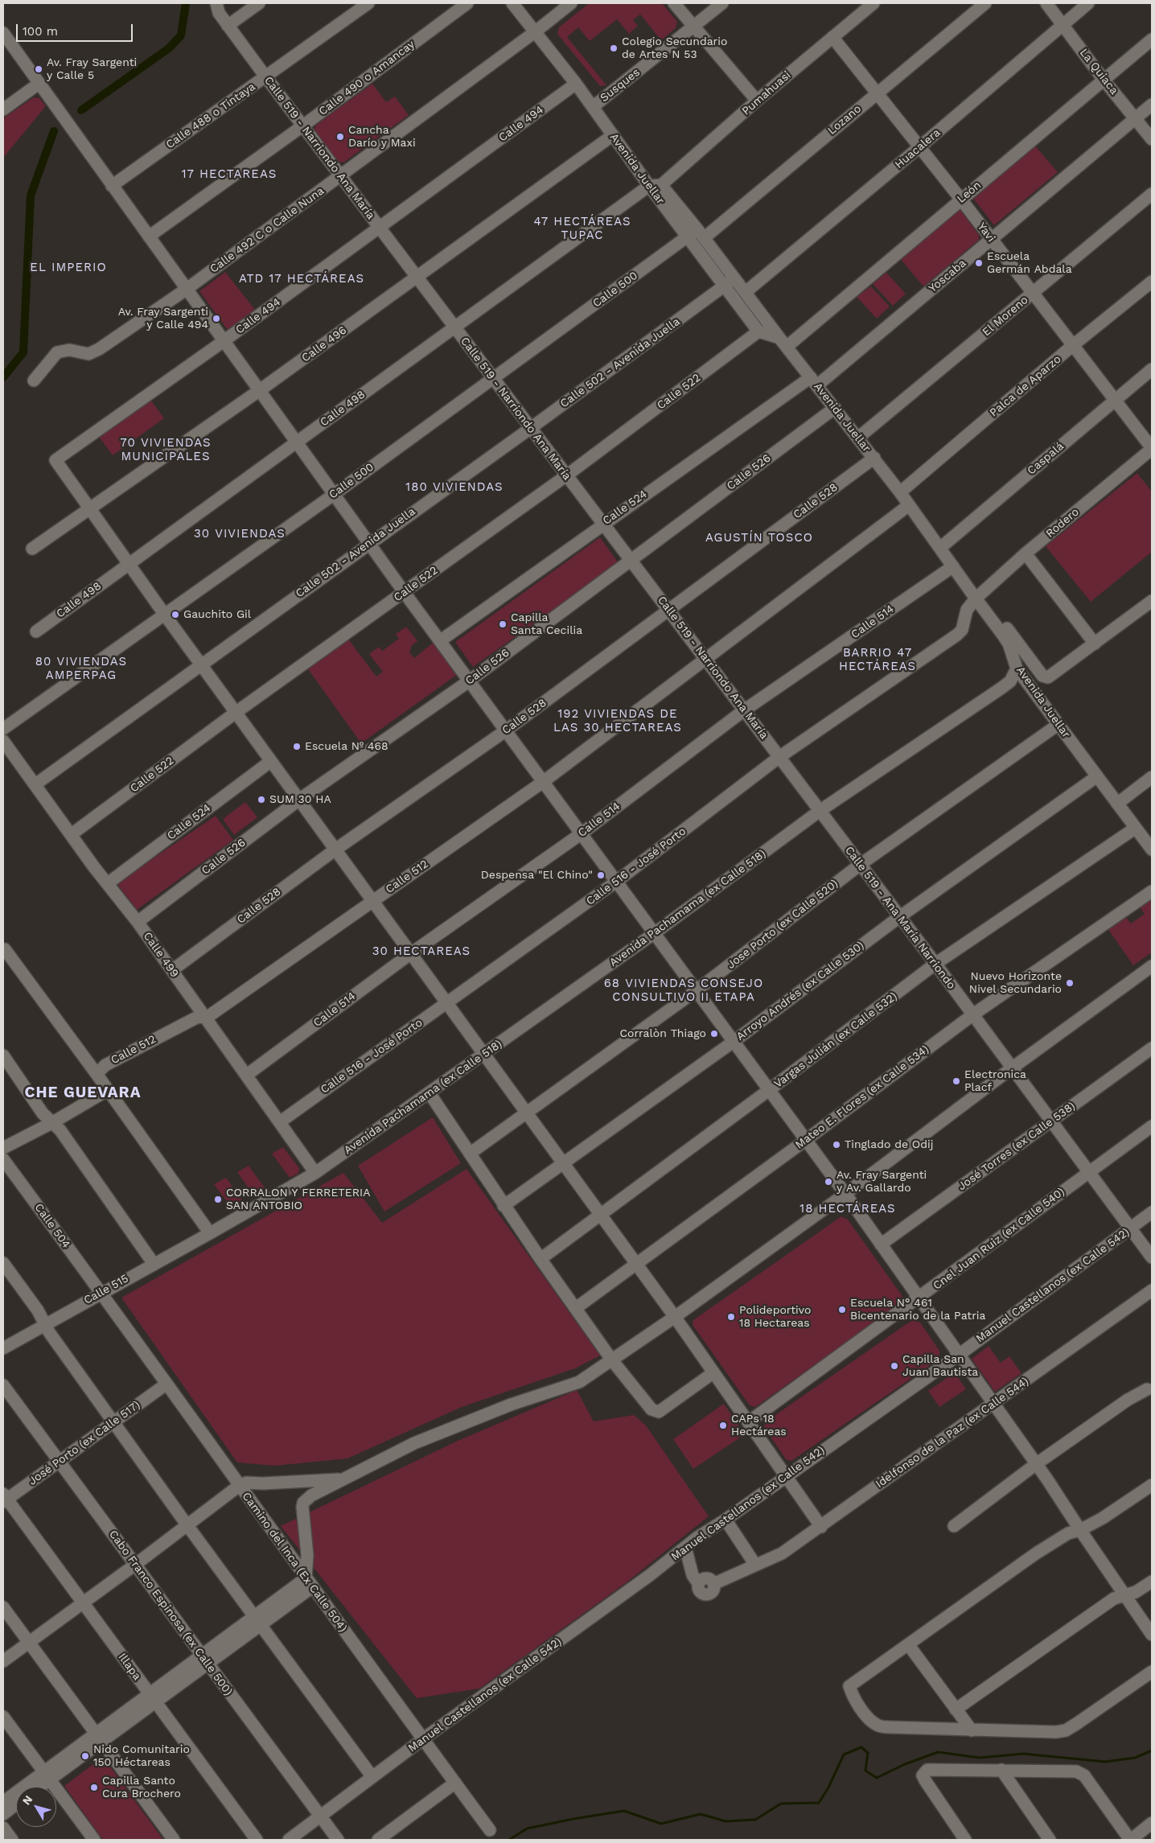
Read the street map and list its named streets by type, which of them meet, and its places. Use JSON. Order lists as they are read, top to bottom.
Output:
{
  "streets": {
    "street": [
      "La Quiaca",
      "Calle 490 o Amancay",
      "Susques",
      "Pumahuasi",
      "Calle 488 o Tintaya",
      "Lozano",
      "Calle 494",
      "Calle 519 - Narriondo Ana María",
      "Huacalera",
      "Avenida Juellar",
      "León",
      "Calle 492 C o Calle Nuna",
      "Yavi",
      "Yoscaba",
      "Calle 500",
      "El Moreno",
      "Calle 496",
      "Calle 502 - Avenida Juella",
      "Palca de Aparzo",
      "Calle 522",
      "Calle 498",
      "Caspalá",
      "Calle 526",
      "Calle 528",
      "Calle 524",
      "Rodero",
      "Calle 514",
      "Calle 516 - José Porto",
      "Calle 512",
      "Avenida Pachamama (ex Calle 518)",
      "Calle 519 - Ana María Narriondo",
      "Jose Porto (ex Calle 520)",
      "Calle 499",
      "Arroyo Andrés (ex Calle 530)",
      "Vargas Julián (ex Calle 532)",
      "Mateo E. Flores (ex Calle 534)",
      "José Torres (ex Calle 538)",
      "Calle 504",
      "Cnel Juan Ruiz (ex Calle 540)",
      "Manuel Castellanos (ex Calle 542)",
      "Calle 515",
      "Idelfonso de la Paz (ex Calle 544)",
      "José Porto (ex Calle 517)",
      "Camino del Inca (Ex Calle 504)",
      "Cabo Franco Espinosa (ex Calle 500)",
      "Illapa"
    ]
  },
  "crossings": [
    ["La Quiaca", "Huacalera"],
    ["La Quiaca", "León"],
    ["La Quiaca", "Yoscaba"],
    ["Calle 490 o Amancay", "Calle 519 - Narriondo Ana María"],
    ["Susques", "Avenida Juellar"],
    ["Pumahuasi", "Avenida Juellar"],
    ["Pumahuasi", "Yavi"],
    ["Calle 488 o Tintaya", "Calle 519 - Narriondo Ana María"],
    ["Lozano", "Avenida Juellar"],
    ["Lozano", "Yavi"],
    ["Lozano", "Calle 500"],
    ["Calle 494", "Calle 519 - Narriondo Ana María"],
    ["Calle 494", "Avenida Juellar"],
    ["Calle 494", "Calle 496"],
    ["Calle 519 - Narriondo Ana María", "Calle 492 C o Calle Nuna"],
    ["Calle 519 - Narriondo Ana María", "Calle 500"],
    ["Calle 519 - Narriondo Ana María", "Calle 496"],
    ["Calle 519 - Narriondo Ana María", "Calle 502 - Avenida Juella"],
    ["Calle 519 - Narriondo Ana María", "Calle 522"],
    ["Calle 519 - Narriondo Ana María", "Calle 498"],
    ["Calle 519 - Narriondo Ana María", "Calle 526"],
    ["Calle 519 - Narriondo Ana María", "Calle 528"],
    ["Calle 519 - Narriondo Ana María", "Calle 524"],
    ["Calle 519 - Narriondo Ana María", "Calle 514"],
    ["Calle 519 - Narriondo Ana María", "Calle 516 - José Porto"],
    ["Calle 519 - Narriondo Ana María", "Calle 512"],
    ["Calle 519 - Narriondo Ana María", "Avenida Pachamama (ex Calle 518)"],
    ["Calle 519 - Narriondo Ana María", "Calle 519 - Ana María Narriondo"],
    ["Huacalera", "Avenida Juellar"],
    ["Huacalera", "Yavi"],
    ["Avenida Juellar", "León"],
    ["Avenida Juellar", "Calle 492 C o Calle Nuna"],
    ["Avenida Juellar", "Yoscaba"],
    ["Avenida Juellar", "Calle 500"],
    ["Avenida Juellar", "El Moreno"],
    ["Avenida Juellar", "Calle 496"],
    ["Avenida Juellar", "Calle 502 - Avenida Juella"],
    ["Avenida Juellar", "Palca de Aparzo"],
    ["Avenida Juellar", "Calle 522"],
    ["Avenida Juellar", "Calle 498"],
    ["Avenida Juellar", "Caspalá"],
    ["Avenida Juellar", "Calle 526"],
    ["Avenida Juellar", "Calle 528"],
    ["Avenida Juellar", "Calle 524"],
    ["Avenida Juellar", "Rodero"],
    ["Avenida Juellar", "Calle 514"],
    ["Avenida Juellar", "Calle 516 - José Porto"],
    ["Avenida Juellar", "Calle 512"],
    ["Avenida Juellar", "Avenida Pachamama (ex Calle 518)"],
    ["Avenida Juellar", "Jose Porto (ex Calle 520)"],
    ["Avenida Juellar", "Arroyo Andrés (ex Calle 530)"],
    ["Avenida Juellar", "Vargas Julián (ex Calle 532)"],
    ["León", "Yavi"],
    ["Yavi", "Yoscaba"],
    ["Yavi", "El Moreno"],
    ["Yavi", "Palca de Aparzo"],
    ["Yavi", "Caspalá"],
    ["Yavi", "Rodero"],
    ["Yoscaba", "Calle 524"],
    ["Calle 502 - Avenida Juella", "Calle 499"],
    ["Calle 522", "Calle 499"],
    ["Calle 526", "Calle 499"],
    ["Calle 528", "Calle 499"],
    ["Calle 524", "Calle 499"],
    ["Rodero", "Calle 516 - José Porto"],
    ["Calle 514", "Calle 499"],
    ["Calle 516 - José Porto", "Calle 499"],
    ["Calle 512", "Calle 499"],
    ["Avenida Pachamama (ex Calle 518)", "Calle 519 - Ana María Narriondo"],
    ["Avenida Pachamama (ex Calle 518)", "Calle 499"],
    ["Avenida Pachamama (ex Calle 518)", "Calle 515"],
    ["Calle 519 - Ana María Narriondo", "Jose Porto (ex Calle 520)"],
    ["Calle 519 - Ana María Narriondo", "Arroyo Andrés (ex Calle 530)"],
    ["Calle 519 - Ana María Narriondo", "Vargas Julián (ex Calle 532)"],
    ["Calle 519 - Ana María Narriondo", "Mateo E. Flores (ex Calle 534)"],
    ["Calle 519 - Ana María Narriondo", "José Torres (ex Calle 538)"],
    ["Calle 519 - Ana María Narriondo", "Cnel Juan Ruiz (ex Calle 540)"],
    ["Calle 519 - Ana María Narriondo", "Manuel Castellanos (ex Calle 542)"],
    ["Calle 504", "Calle 515"],
    ["Calle 504", "Camino del Inca (Ex Calle 504)"],
    ["Manuel Castellanos (ex Calle 542)", "Idelfonso de la Paz (ex Calle 544)"],
    ["Manuel Castellanos (ex Calle 542)", "Camino del Inca (Ex Calle 504)"],
    ["Manuel Castellanos (ex Calle 542)", "Cabo Franco Espinosa (ex Calle 500)"],
    ["Calle 515", "Camino del Inca (Ex Calle 504)"],
    ["José Porto (ex Calle 517)", "Camino del Inca (Ex Calle 504)"],
    ["José Porto (ex Calle 517)", "Cabo Franco Espinosa (ex Calle 500)"],
    ["José Porto (ex Calle 517)", "Illapa"]
  ],
  "districts": [
    "17 HECTAREAS",
    "47 HECTÁREAS TUPAC",
    "EL IMPERIO",
    "ATD 17 HECTÁREAS",
    "70 VIVIENDAS MUNICIPALES",
    "180 VIVIENDAS",
    "30 VIVIENDAS",
    "AGUSTÍN TOSCO",
    "BARRIO 47 HECTÁREAS",
    "80 VIVIENDAS AMPERPAG",
    "192 VIVIENDAS DE LAS 30 HECTAREAS",
    "30 HECTAREAS",
    "68 VIVIENDAS CONSEJO CONSULTIVO II ETAPA",
    "CHE GUEVARA",
    "18 HECTÁREAS"
  ],
  "places": [
    "Colegio Secundario de Artes N 53",
    "Av. Fray Sargenti y Calle 5",
    "Cancha Darío y Maxi",
    "Escuela Germán Abdala",
    "Av. Fray Sargenti y Calle 494",
    "Gauchito Gil",
    "Capilla Santa Cecilia",
    "Escuela Nº 468",
    "SUM 30 HA",
    "Despensa \"El Chino\"",
    "Nuevo Horizonte Nivel Secundario",
    "Corralòn Thiago",
    "Electronica Placf",
    "Tinglado de Odij",
    "Av. Fray Sargenti y Av. Gallardo",
    "CORRALON Y FERRETERIA SAN ANTOBIO",
    "Escuela N° 461 Bicentenario de la Patria",
    "Polideportivo 18 Hectareas",
    "Capilla San Juan Bautista",
    "CAPs 18 Hectáreas",
    "Nido Comunitario 150 Héctareas",
    "Capilla Santo Cura Brochero"
  ],
  "scale_bar": "100 m",
  "north": "top left"
}
